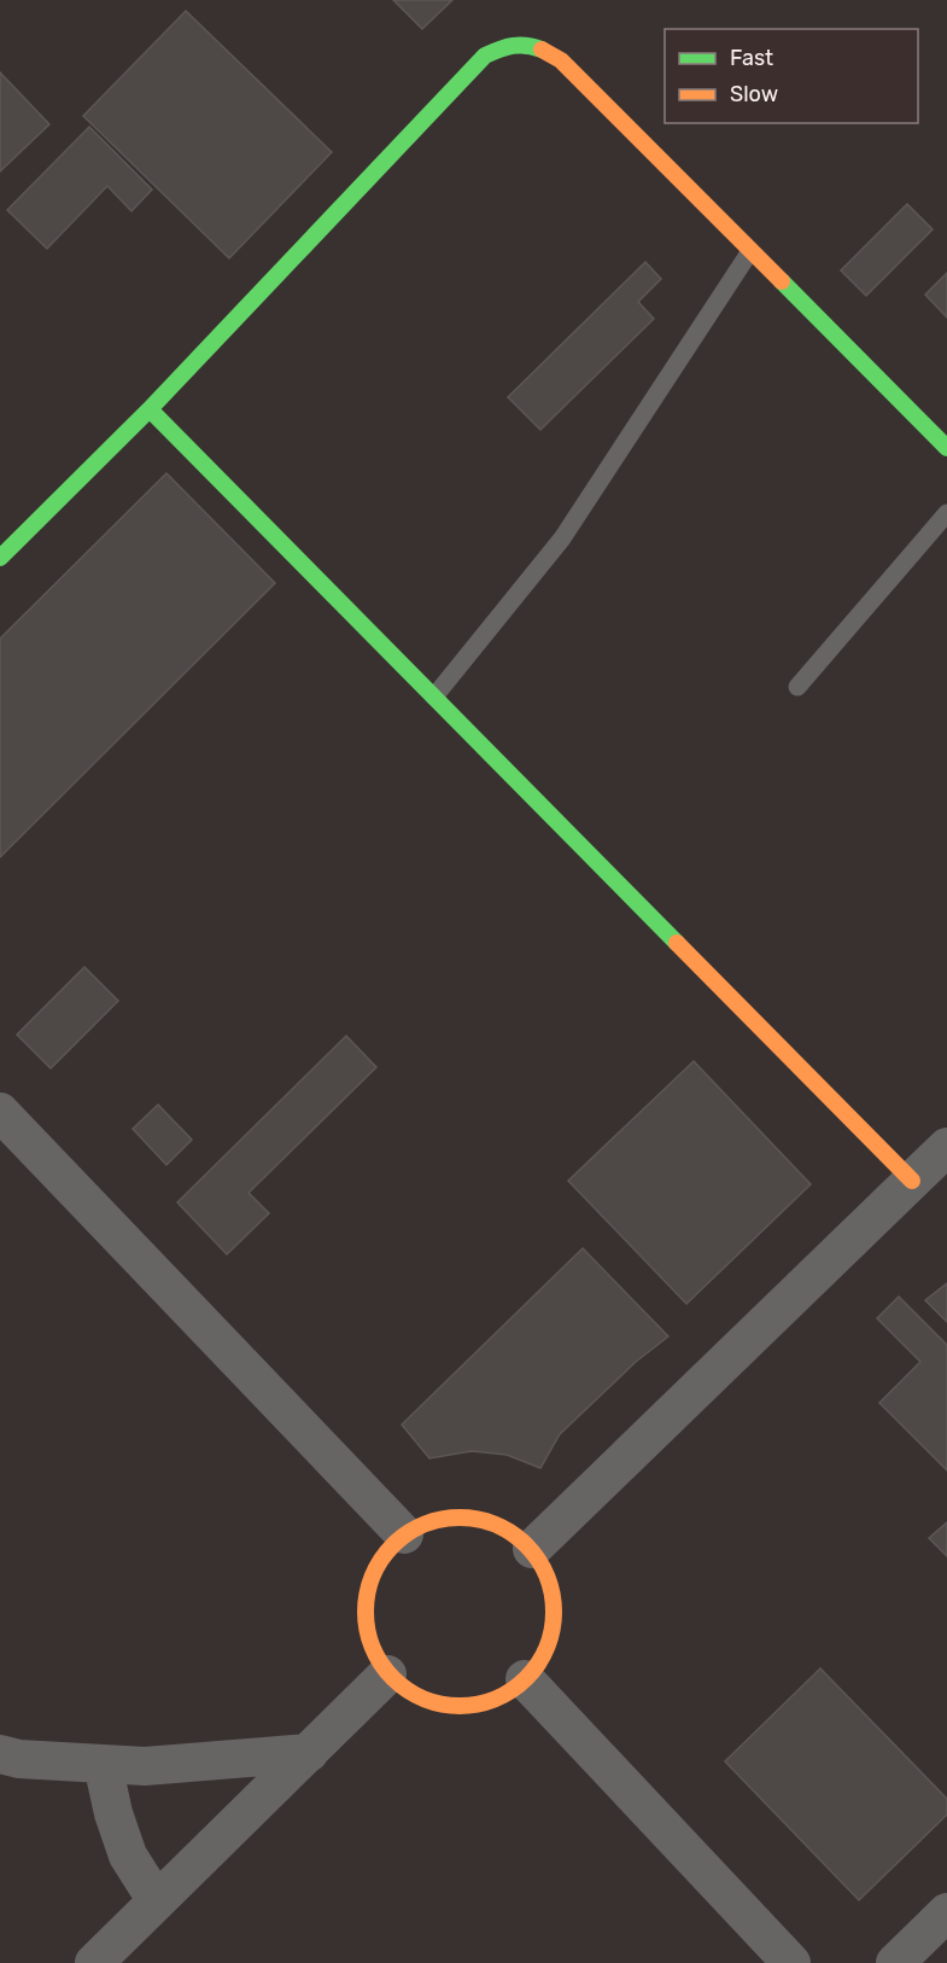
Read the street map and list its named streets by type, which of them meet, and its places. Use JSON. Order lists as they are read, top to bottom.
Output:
{
  "legend": ["Fast", "Slow"]
}
